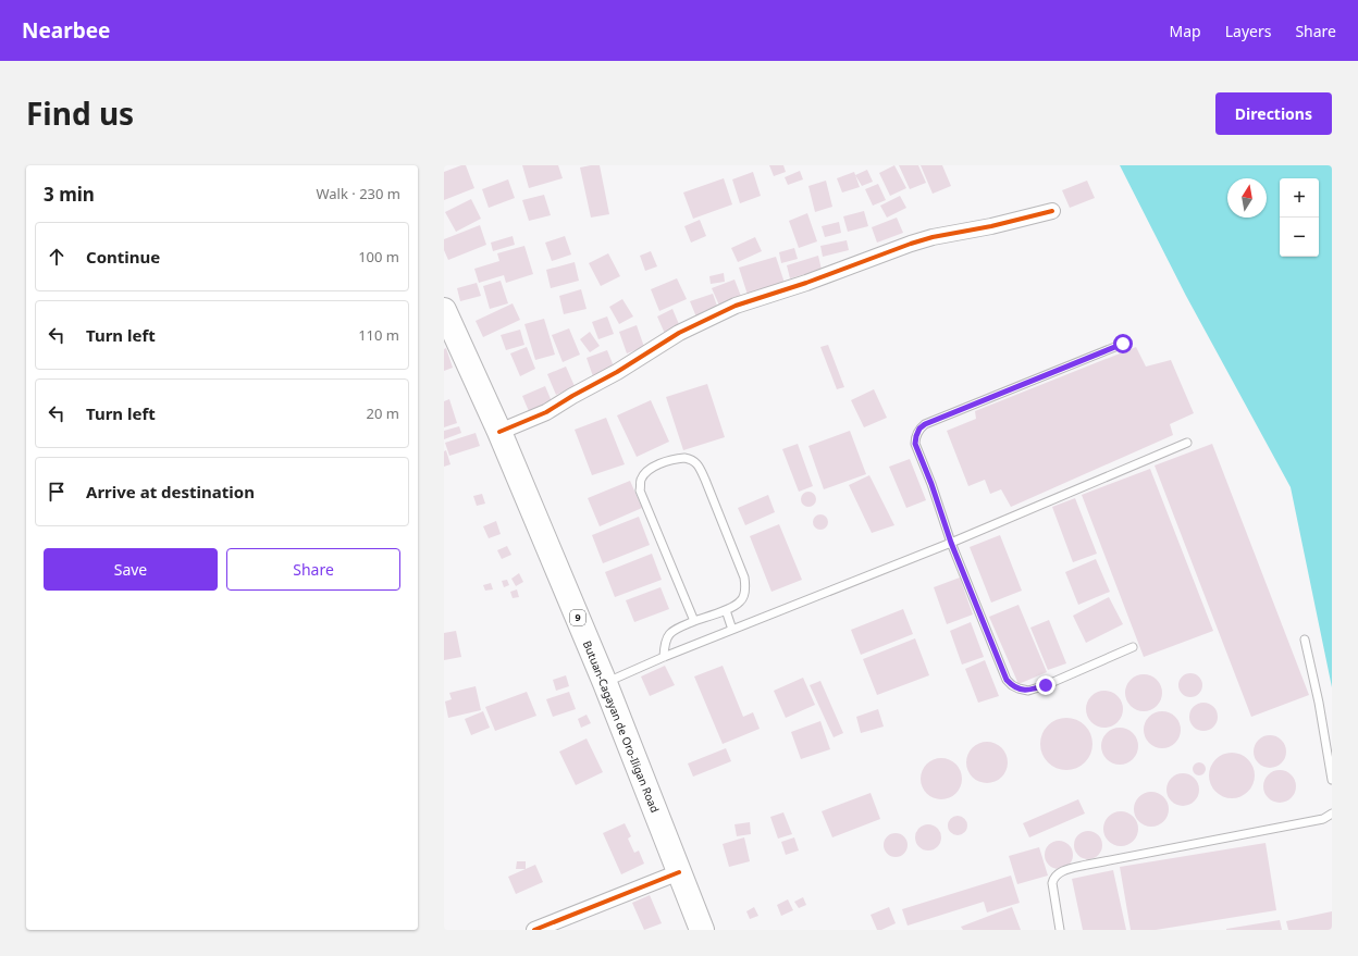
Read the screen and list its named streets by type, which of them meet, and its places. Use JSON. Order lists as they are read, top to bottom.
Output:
{
  "streets": {
    "highway": ["9", "Butuan-Cagayan de Oro-Iligan Road"]
  },
  "north": "top",
  "page": {
    "header": "Nearbee",
    "nav": ["Map", "Layers", "Share"],
    "title": "Find us",
    "buttons": [
      "Directions",
      ["Save", "Share"]
    ],
    "heading": ["3 min", "Walk · 230 m"],
    "map_buttons": ["+", "−"],
    "list": [
      ["Continue", "100 m"],
      ["Turn left", "110 m"],
      ["Turn left", "20 m"],
      "Arrive at destination"
    ]
  }
}
